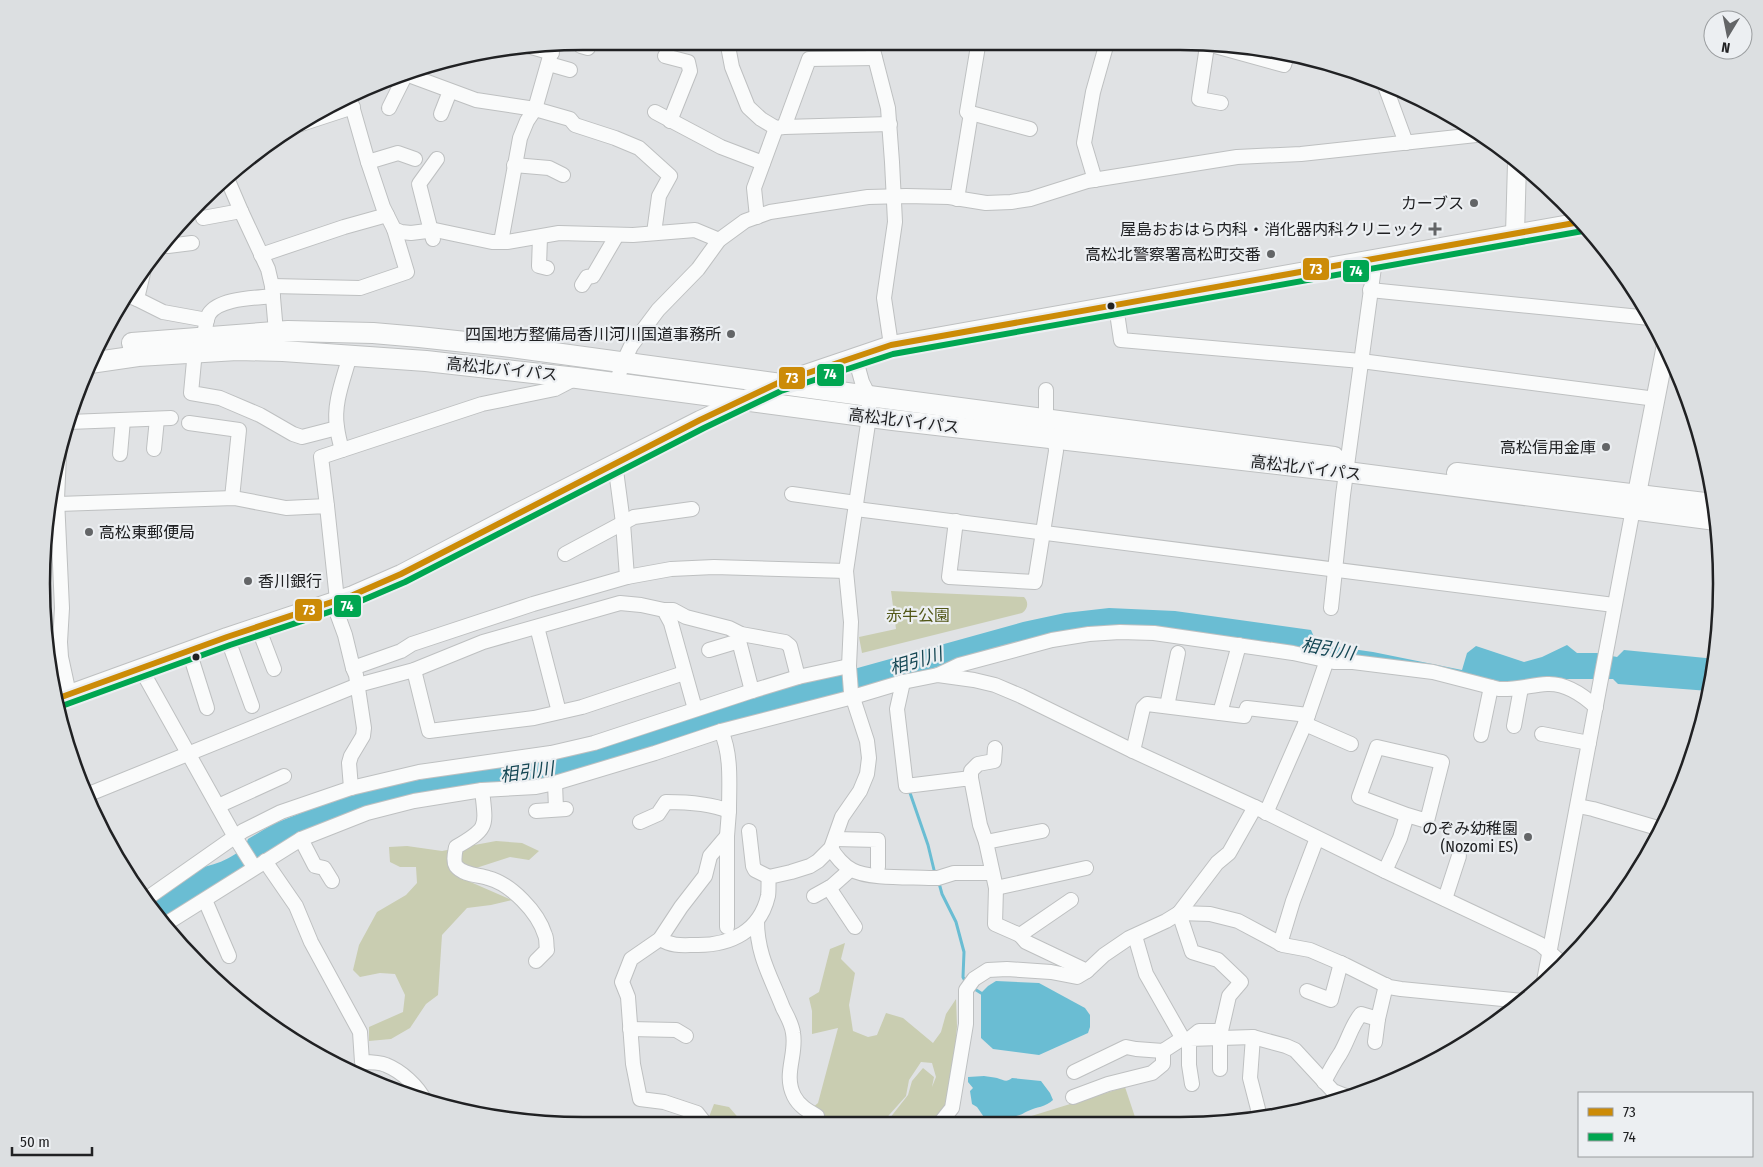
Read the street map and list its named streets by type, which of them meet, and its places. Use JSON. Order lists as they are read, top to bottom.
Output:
{
  "streets": {
    "highway": ["高松北バイパス"]
  },
  "water": ["相引川"],
  "parks": ["赤牛公園"],
  "places": {
    "other": [
      "カーブス",
      "高松北警察署高松町交番",
      "四国地方整備局香川河川国道事務所",
      "高松信用金庫",
      "高松東郵便局",
      "香川銀行",
      "のぞみ幼稚園 (Nozomi ES)"
    ],
    "health": ["屋島おおはら内科・消化器内科クリニック"]
  },
  "lines": ["transit line 73", "transit line 74"],
  "legend": ["73", "74"],
  "scale_bar": "50 m",
  "north": "bottom"
}
